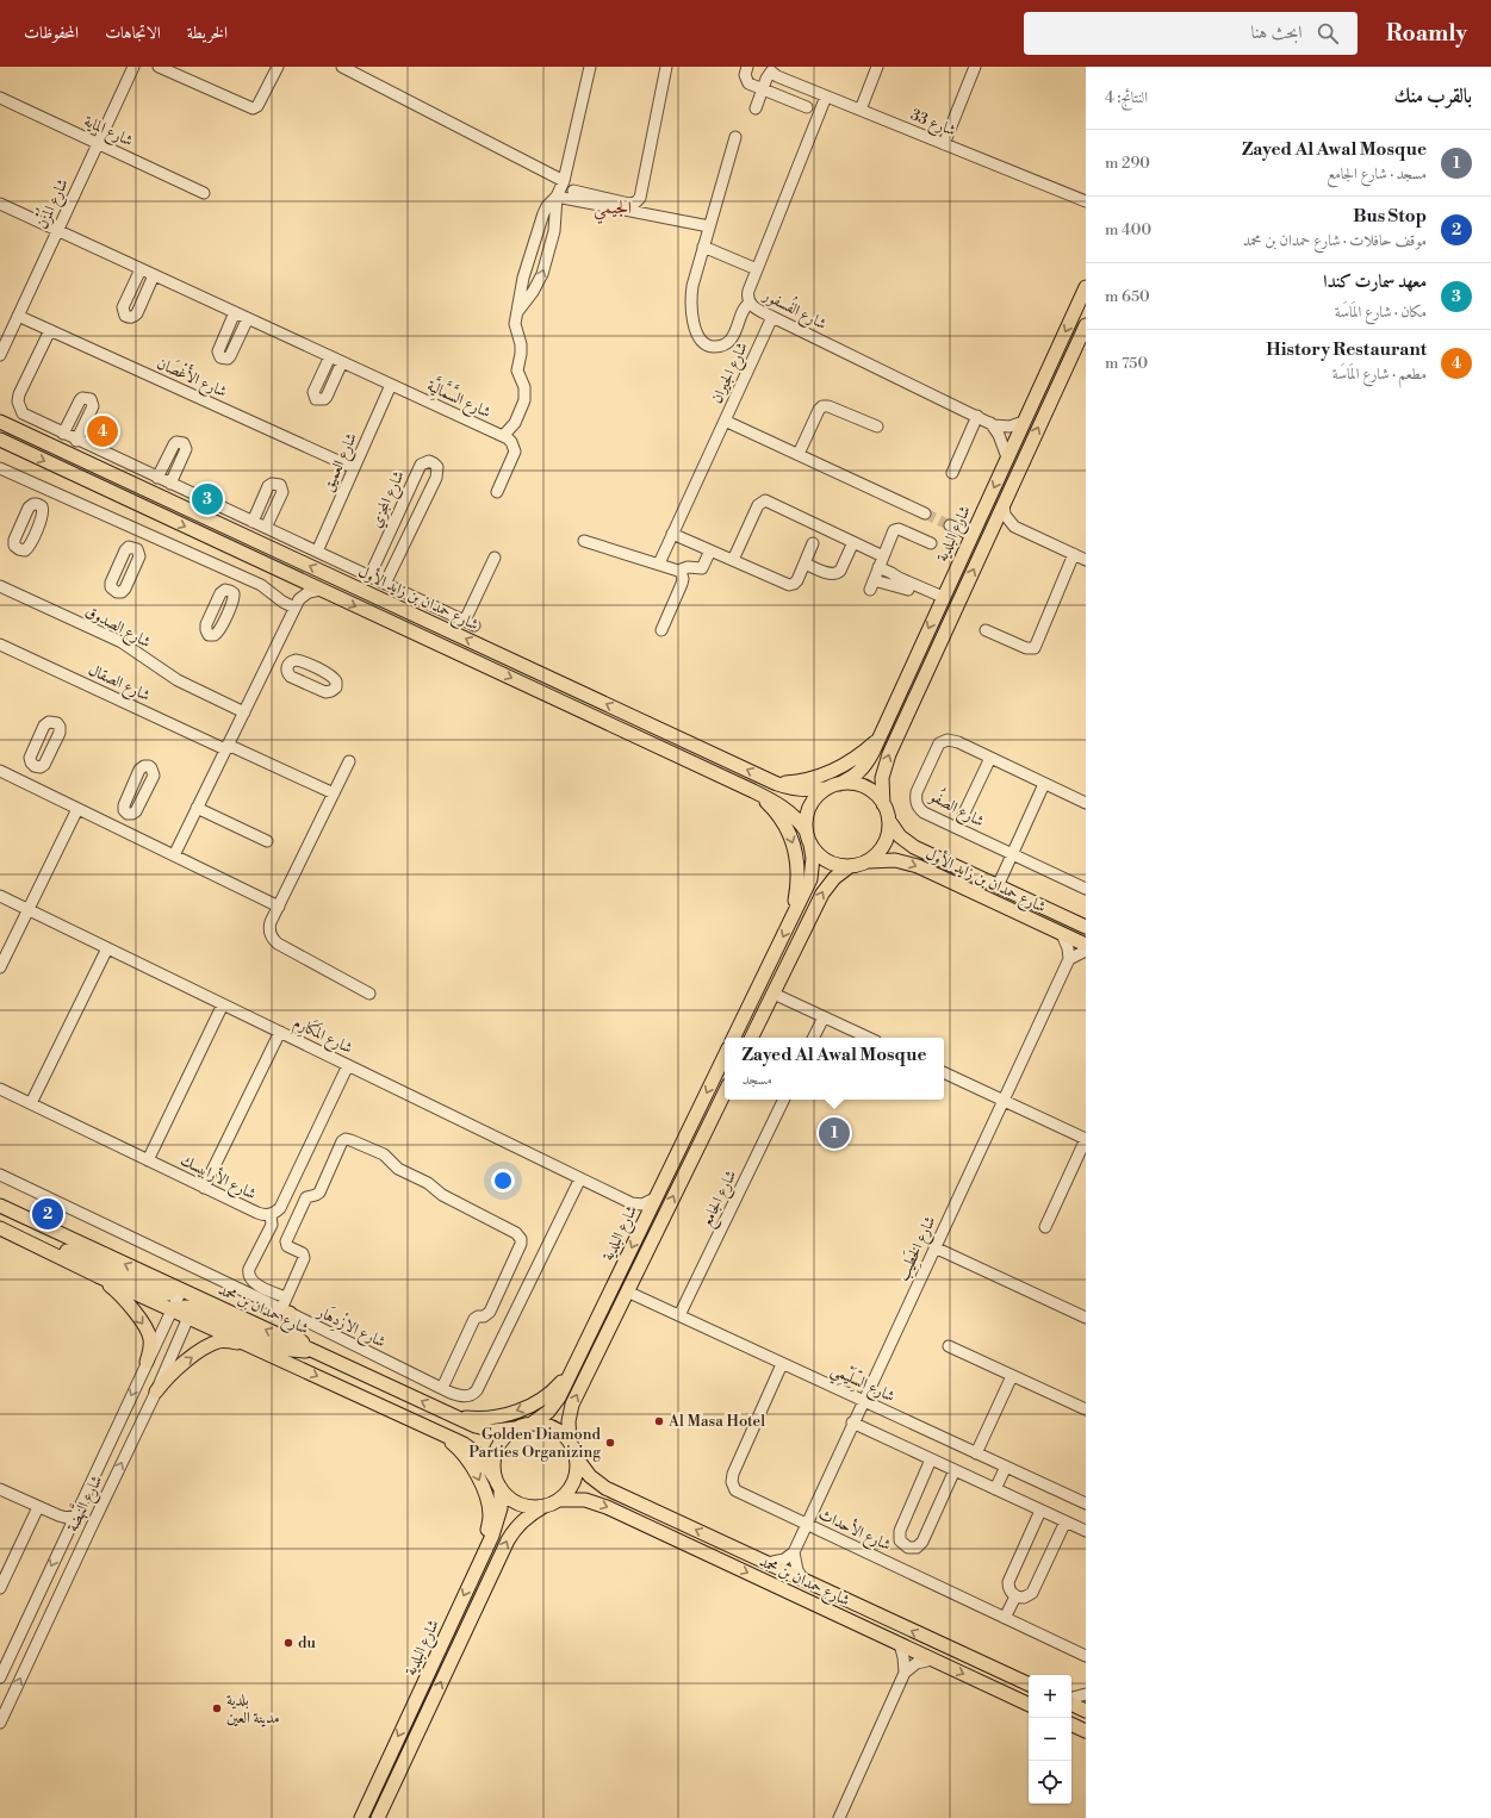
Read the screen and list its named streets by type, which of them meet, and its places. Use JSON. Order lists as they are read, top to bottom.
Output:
{
  "streets": {
    "main road": ["شارع البلدية", "شارع حمدان بن زايد الأول", "شارع حمدان بن محمد"],
    "street": [
      "شارع 33",
      "شارع الماية",
      "شارع المُزْن",
      "شارع الفُسفور",
      "شارع الجيران",
      "شارع الأَغْصَان",
      "شارع السَّمَّالِيَّة",
      "شارع العميق",
      "شارع المجزي",
      "شارع الصدوق",
      "شارع الصقال",
      "شارع الصفُو",
      "شارع المَكَارِم",
      "شارع الأرابيسك",
      "شارع الجامع",
      "شارع الخَطِيب",
      "شارع الازْدِهَار",
      "شارع السِّلَيْمِي",
      "شارع النَّهضة",
      "شارع الأحداث"
    ]
  },
  "crossings": [
    ["شارع 33", "شارع الفُسفور"],
    ["شارع الماية", "شارع المُزْن"],
    ["شارع المُزْن", "شارع الأَغْصَان"],
    ["شارع المُزْن", "شارع السَّمَّالِيَّة"],
    ["شارع الفُسفور", "شارع الجيران"],
    ["شارع الفُسفور", "شارع البلدية"],
    ["شارع الأَغْصَان", "شارع العميق"],
    ["شارع السَّمَّالِيَّة", "شارع العميق"],
    ["شارع البلدية", "شارع حمدان بن زايد الأول"],
    ["شارع البلدية", "شارع حمدان بن محمد"],
    ["شارع البلدية", "شارع السِّلَيْمِي"],
    ["شارع المَكَارِم", "شارع الأرابيسك"],
    ["شارع المَكَارِم", "شارع الازْدِهَار"],
    ["شارع الجامع", "شارع السِّلَيْمِي"],
    ["شارع الخَطِيب", "شارع السِّلَيْمِي"],
    ["شارع الخَطِيب", "شارع الأحداث"],
    ["شارع حمدان بن محمد", "شارع النَّهضة"],
    ["شارع السِّلَيْمِي", "شارع الأحداث"]
  ],
  "districts": ["الجيمي"],
  "places": [
    "Al Masa Hotel",
    "Golden Diamond Parties Organizing",
    "du",
    "بلدية مدينة العين"
  ],
  "page": {
    "header": "Roamly",
    "search": "ابحث هنا",
    "nav": ["الخريطة", "الاتجاهات", "المحفوظات"],
    "heading": ["بالقرب منك", "النتائج: 4"],
    "list": [
      {
        "mark": "1",
        "name": "Zayed Al Awal Mosque",
        "note": "مسجد · شارع الجامع",
        "value": "290 m"
      },
      {
        "mark": "2",
        "name": "Bus Stop",
        "note": "موقف حافلات · شارع حمدان بن محمد",
        "value": "400 m"
      },
      {
        "mark": "3",
        "name": "معهد سمارت كندا",
        "note": "مكان · شارع المَاسَة",
        "value": "650 m"
      },
      {
        "mark": "4",
        "name": "History Restaurant",
        "note": "مطعم · شارع المَاسَة",
        "value": "750 m"
      }
    ],
    "pins": [
      "4",
      "3",
      "1",
      "2"
    ],
    "popup": ["Zayed Al Awal Mosque", "مسجد"],
    "map_buttons": ["+", "−"]
  }
}
